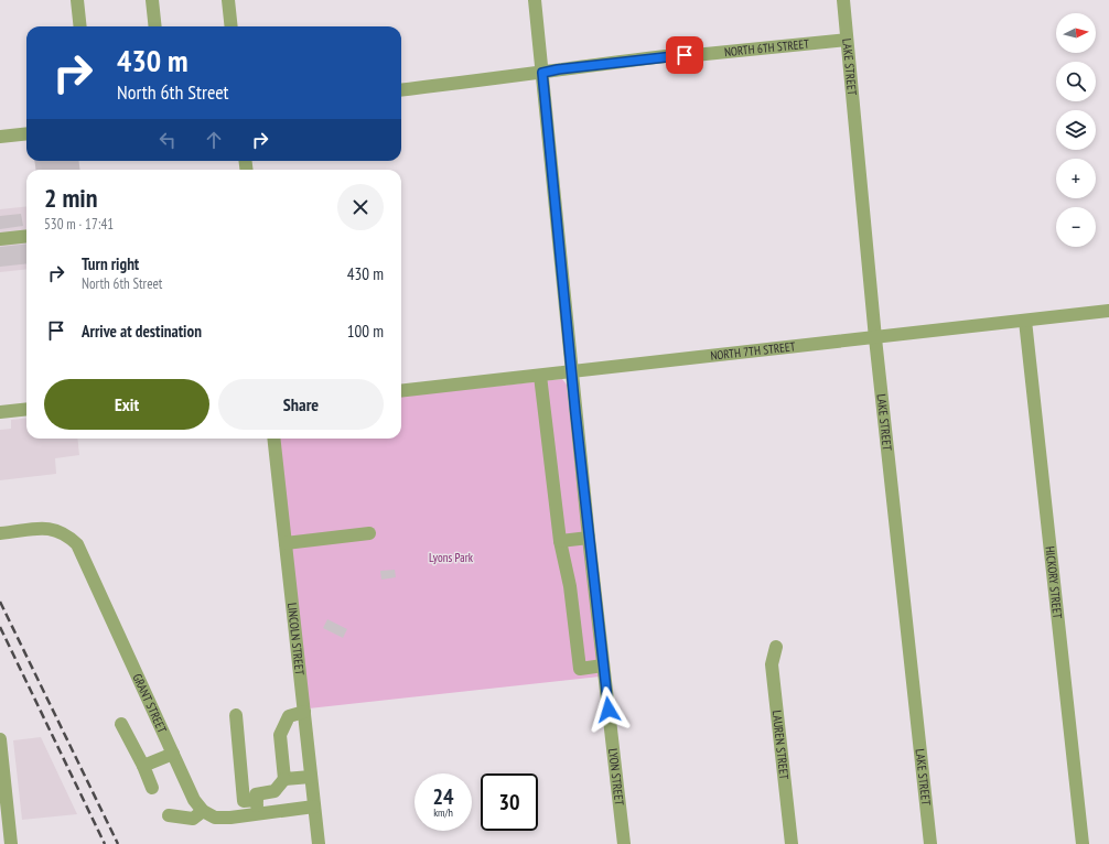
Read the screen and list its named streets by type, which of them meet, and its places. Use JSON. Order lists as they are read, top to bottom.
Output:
{
  "streets": {
    "street": [
      "NORTH 6TH STREET",
      "LAKE STREET",
      "NORTH 7TH STREET",
      "HICKORY STREET",
      "LINCOLN STREET",
      "GRANT STREET",
      "LAUREN STREET",
      "LYON STREET"
    ]
  },
  "crossings": [
    ["NORTH 6TH STREET", "LAKE STREET"],
    ["NORTH 6TH STREET", "LYON STREET"],
    ["LAKE STREET", "NORTH 7TH STREET"],
    ["NORTH 7TH STREET", "HICKORY STREET"],
    ["NORTH 7TH STREET", "LYON STREET"]
  ],
  "parks": ["Lyons Park"],
  "north": "right",
  "page": {
    "map_buttons": ["+", "−"],
    "turn": ["430 m", "North 6th Street"],
    "heading": ["2 min", "530 m · 17:41"],
    "list": [
      {
        "name": "Turn right",
        "note": "North 6th Street",
        "value": "430 m"
      },
      {
        "name": "Arrive at destination",
        "value": "100 m"
      }
    ],
    "buttons": ["Exit", "Share"],
    "speed": "24 km/h",
    "limit": "30"
  }
}
